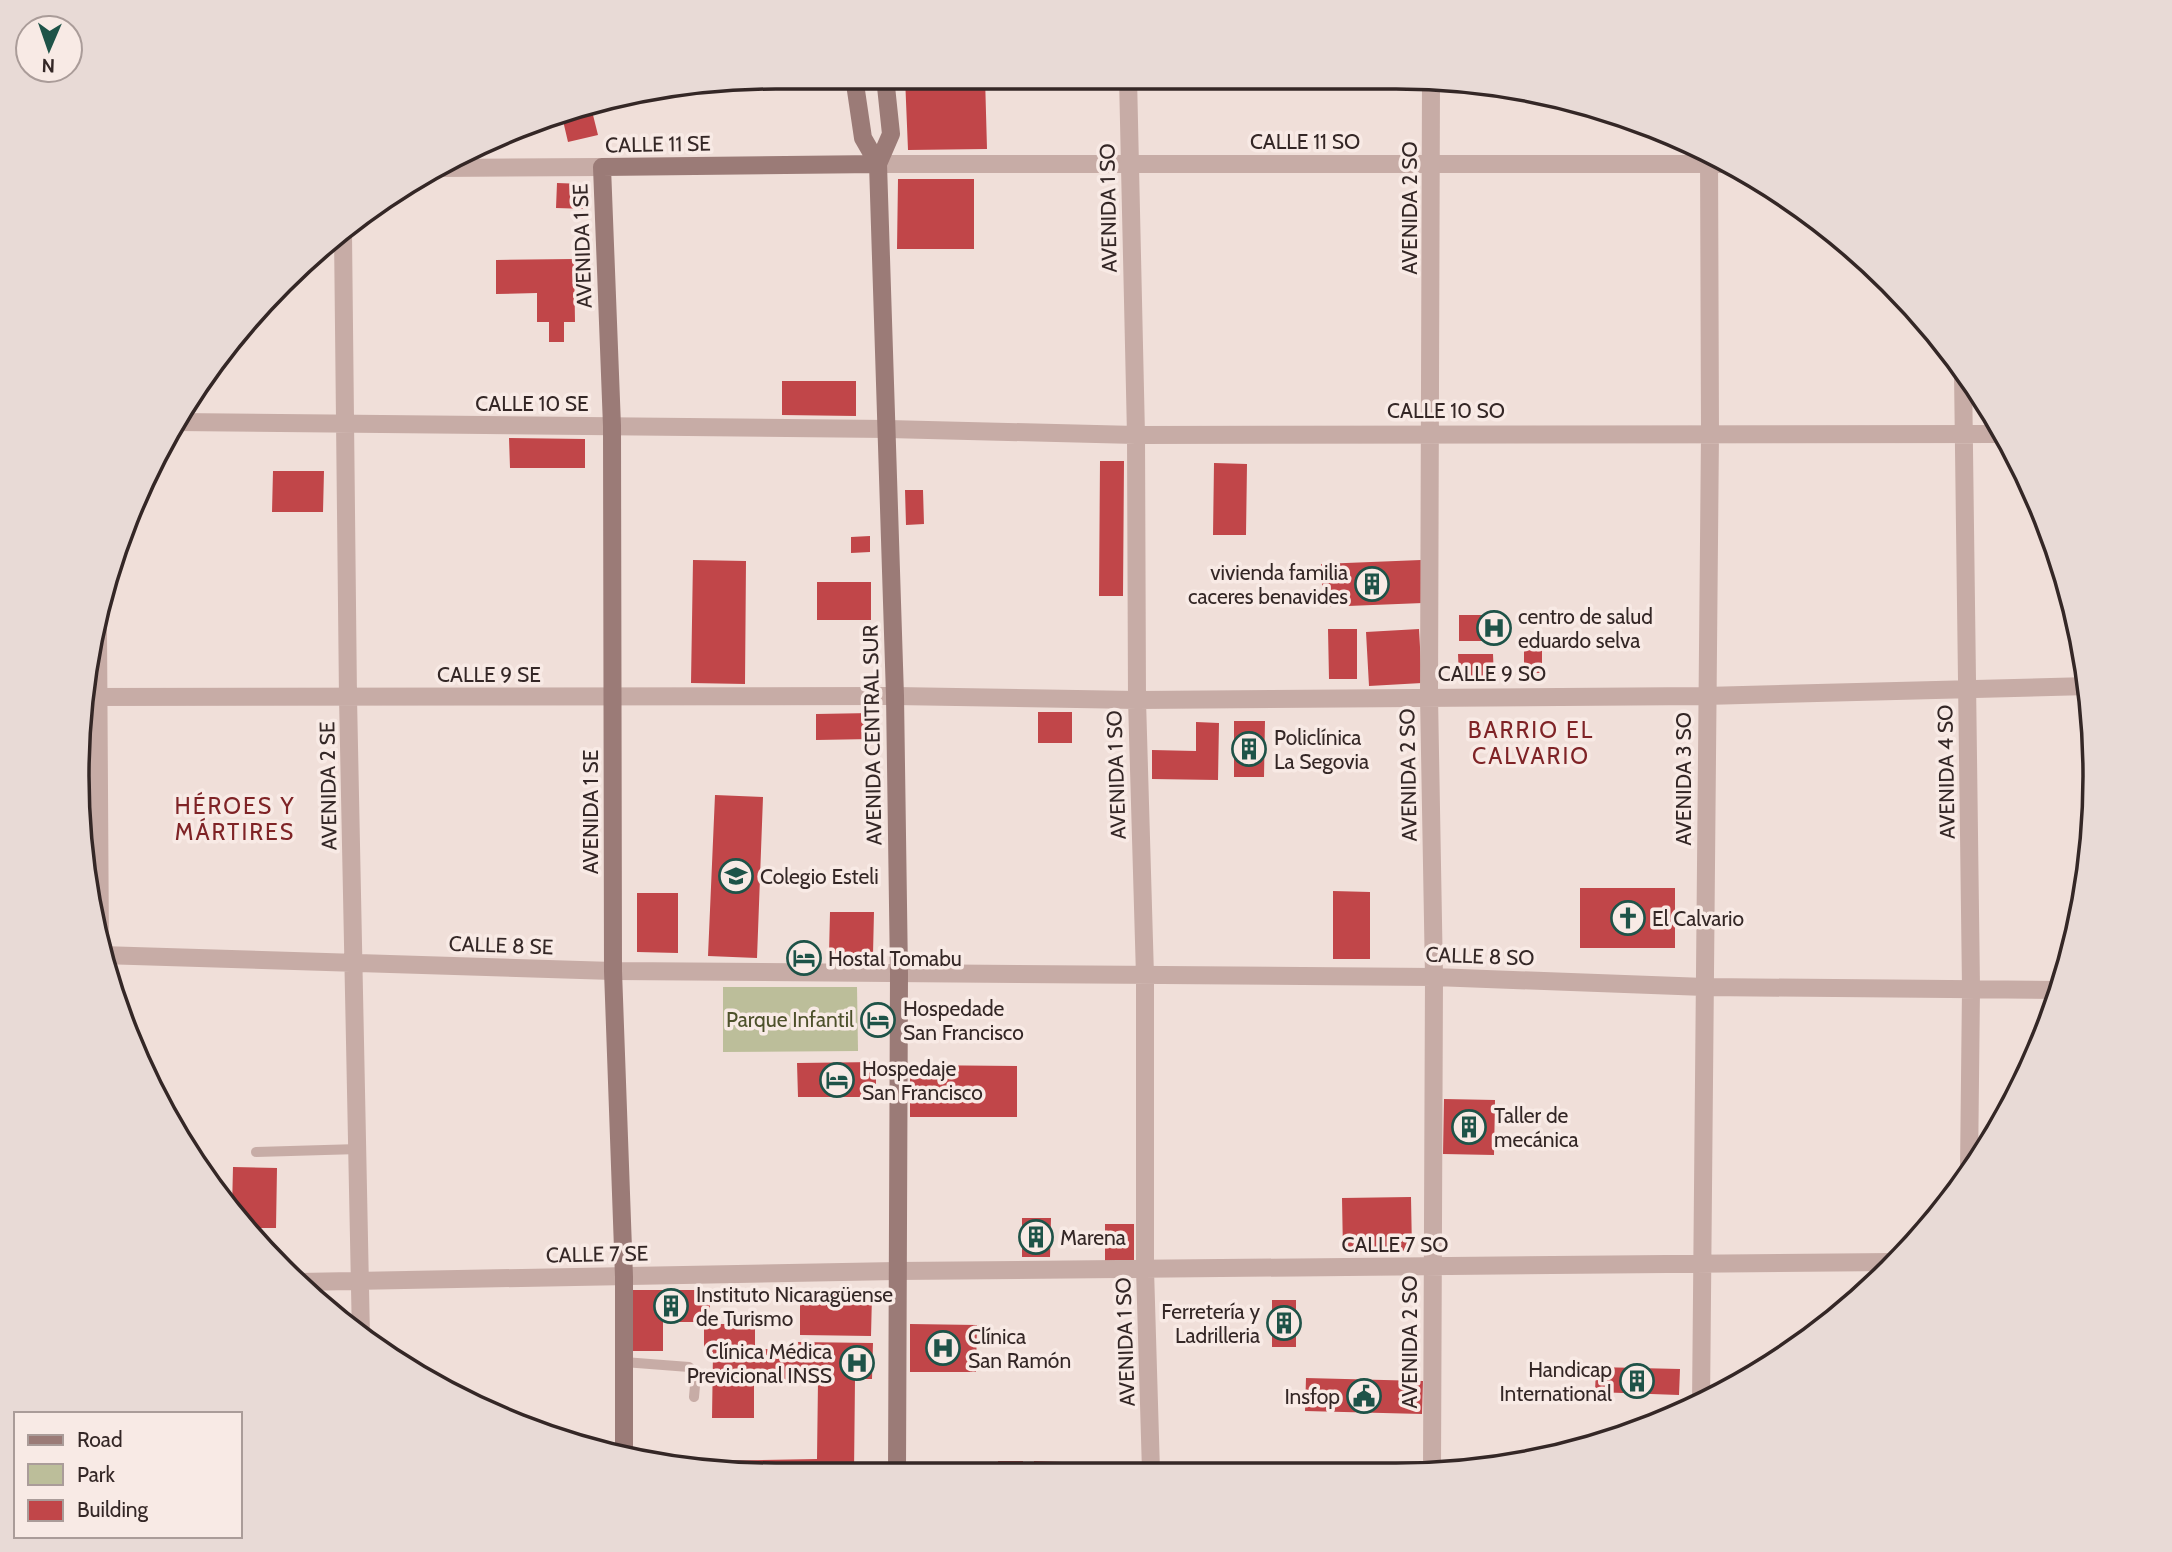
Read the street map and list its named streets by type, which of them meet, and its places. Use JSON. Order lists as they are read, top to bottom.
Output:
{
  "streets": {
    "street": [
      "CALLE 11 SO",
      "CALLE 11 SE",
      "AVENIDA 1 SO",
      "AVENIDA 2 SO",
      "AVENIDA 1 SE",
      "CALLE 10 SE",
      "CALLE 10 SO",
      "CALLE 9 SO",
      "CALLE 9 SE",
      "AVENIDA CENTRAL SUR",
      "AVENIDA 4 SO",
      "AVENIDA 3 SO",
      "AVENIDA 2 SE",
      "CALLE 8 SE",
      "CALLE 8 SO",
      "CALLE 7 SO",
      "CALLE 7 SE"
    ]
  },
  "crossings": [
    ["CALLE 11 SO", "CALLE 11 SE"],
    ["CALLE 11 SO", "AVENIDA 1 SO"],
    ["CALLE 11 SO", "AVENIDA 2 SO"],
    ["CALLE 11 SO", "AVENIDA CENTRAL SUR"],
    ["CALLE 11 SE", "AVENIDA 1 SE"],
    ["CALLE 11 SE", "AVENIDA CENTRAL SUR"],
    ["AVENIDA 1 SO", "CALLE 10 SO"],
    ["AVENIDA 1 SO", "CALLE 9 SO"],
    ["AVENIDA 1 SO", "CALLE 8 SO"],
    ["AVENIDA 1 SO", "CALLE 7 SO"],
    ["AVENIDA 2 SO", "CALLE 10 SO"],
    ["AVENIDA 2 SO", "CALLE 9 SO"],
    ["AVENIDA 2 SO", "CALLE 8 SO"],
    ["AVENIDA 2 SO", "CALLE 7 SO"],
    ["AVENIDA 1 SE", "CALLE 10 SE"],
    ["AVENIDA 1 SE", "CALLE 9 SE"],
    ["AVENIDA 1 SE", "CALLE 8 SE"],
    ["AVENIDA 1 SE", "CALLE 7 SE"],
    ["CALLE 10 SE", "CALLE 10 SO"],
    ["CALLE 10 SE", "AVENIDA CENTRAL SUR"],
    ["CALLE 10 SE", "AVENIDA 2 SE"],
    ["CALLE 10 SO", "AVENIDA CENTRAL SUR"],
    ["CALLE 10 SO", "AVENIDA 4 SO"],
    ["CALLE 10 SO", "AVENIDA 3 SO"],
    ["CALLE 9 SO", "CALLE 9 SE"],
    ["CALLE 9 SO", "AVENIDA CENTRAL SUR"],
    ["CALLE 9 SO", "AVENIDA 4 SO"],
    ["CALLE 9 SO", "AVENIDA 3 SO"],
    ["CALLE 9 SE", "AVENIDA CENTRAL SUR"],
    ["CALLE 9 SE", "AVENIDA 2 SE"],
    ["AVENIDA CENTRAL SUR", "CALLE 8 SE"],
    ["AVENIDA CENTRAL SUR", "CALLE 8 SO"],
    ["AVENIDA CENTRAL SUR", "CALLE 7 SO"],
    ["AVENIDA CENTRAL SUR", "CALLE 7 SE"],
    ["AVENIDA 4 SO", "CALLE 8 SO"],
    ["AVENIDA 3 SO", "CALLE 8 SO"],
    ["AVENIDA 3 SO", "CALLE 7 SO"],
    ["AVENIDA 2 SE", "CALLE 8 SE"],
    ["AVENIDA 2 SE", "CALLE 7 SE"],
    ["CALLE 8 SE", "CALLE 8 SO"],
    ["CALLE 7 SO", "CALLE 7 SE"]
  ],
  "districts": ["BARRIO EL CALVARIO", "HÉROES Y MÁRTIRES"],
  "parks": ["Parque Infantil"],
  "places": {
    "building": [
      "vivienda familia caceres benavides",
      "Policlínica La Segovia",
      "Taller de mecánica",
      "Marena",
      "Instituto Nicaragüense de Turismo",
      "Ferretería y Ladrilleria",
      "Handicap International"
    ],
    "hospital": ["centro de salud eduardo selva", "Clínica San Ramón", "Clínica Médica Previcional INSS"],
    "school or university": ["Colegio Esteli"],
    "church": ["El Calvario"],
    "hotel": ["Hostal Tomabu", "Hospedade San Francisco", "Hospedaje San Francisco"],
    "public building": ["Insfop"]
  },
  "legend": ["Road", "Park", "Building"],
  "north": "bottom"
}
